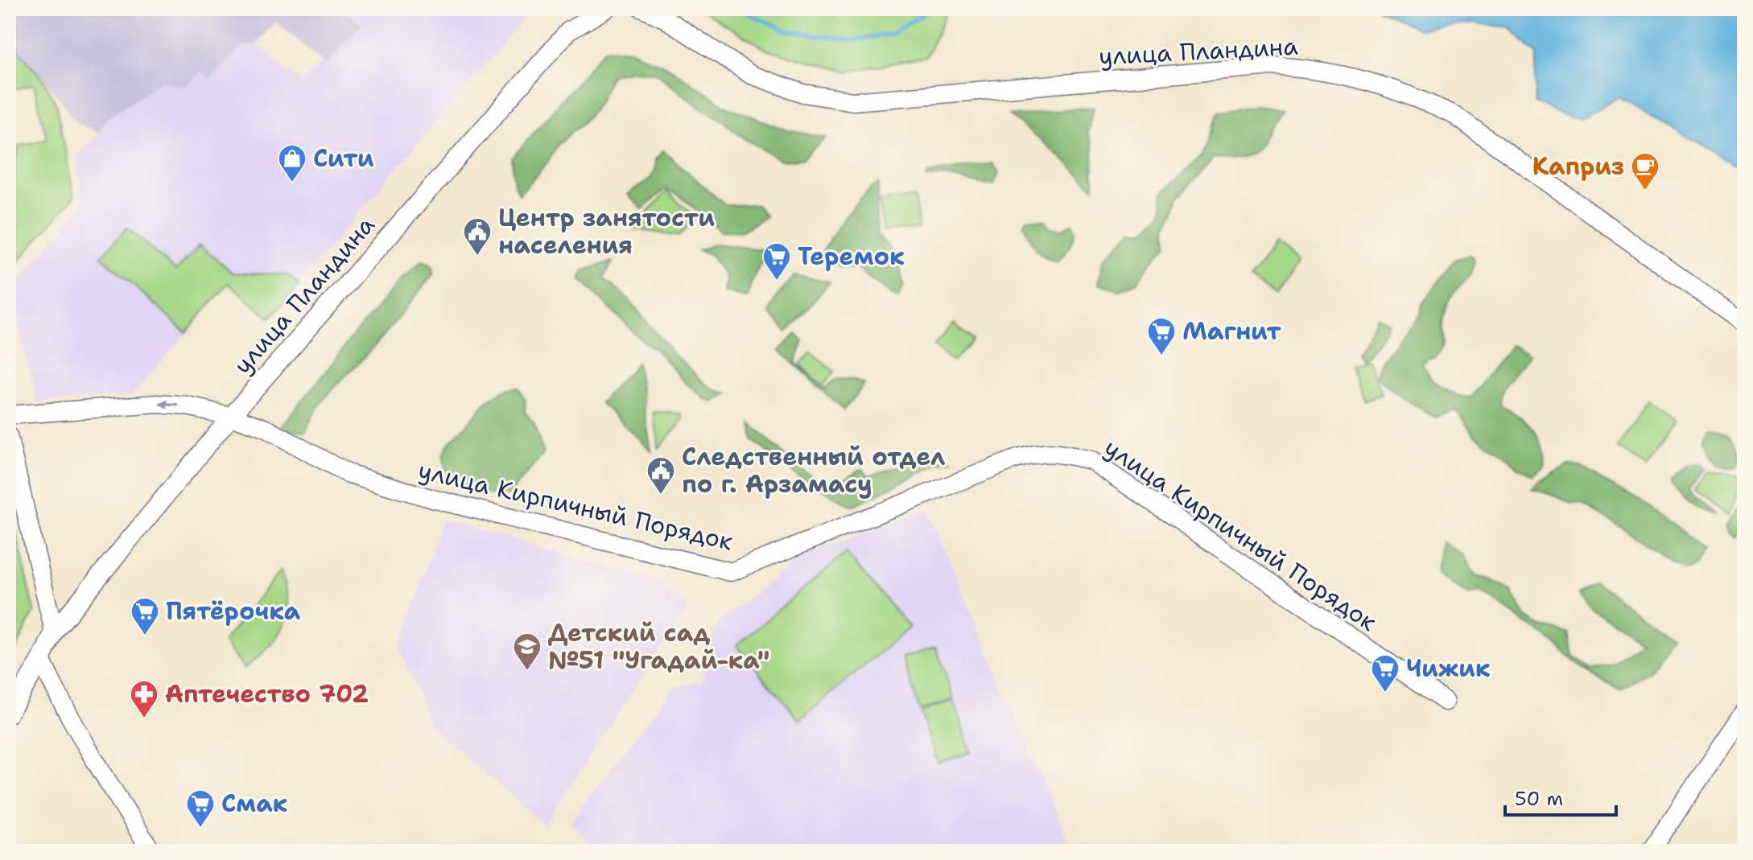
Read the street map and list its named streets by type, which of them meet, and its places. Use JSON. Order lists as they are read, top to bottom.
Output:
{
  "streets": {
    "street": ["улица Пландина", "улица Кирпичный Порядок"]
  },
  "crossings": [
    ["улица Пландина", "улица Кирпичный Порядок"]
  ],
  "places": {
    "shop": ["Сити"],
    "cafe": ["Каприз"],
    "public building": ["Центр занятости населения", "Следственный отдел по г. Арзамасу"],
    "supermarket": [
      "Теремок",
      "Магнит",
      "Пятёрочка",
      "Чижик",
      "Смак"
    ],
    "school or university": ["Детский сад №51 \"Угадай-ка\""],
    "pharmacy": ["Аптечество 702"]
  },
  "scale_bar": "50 m"
}
